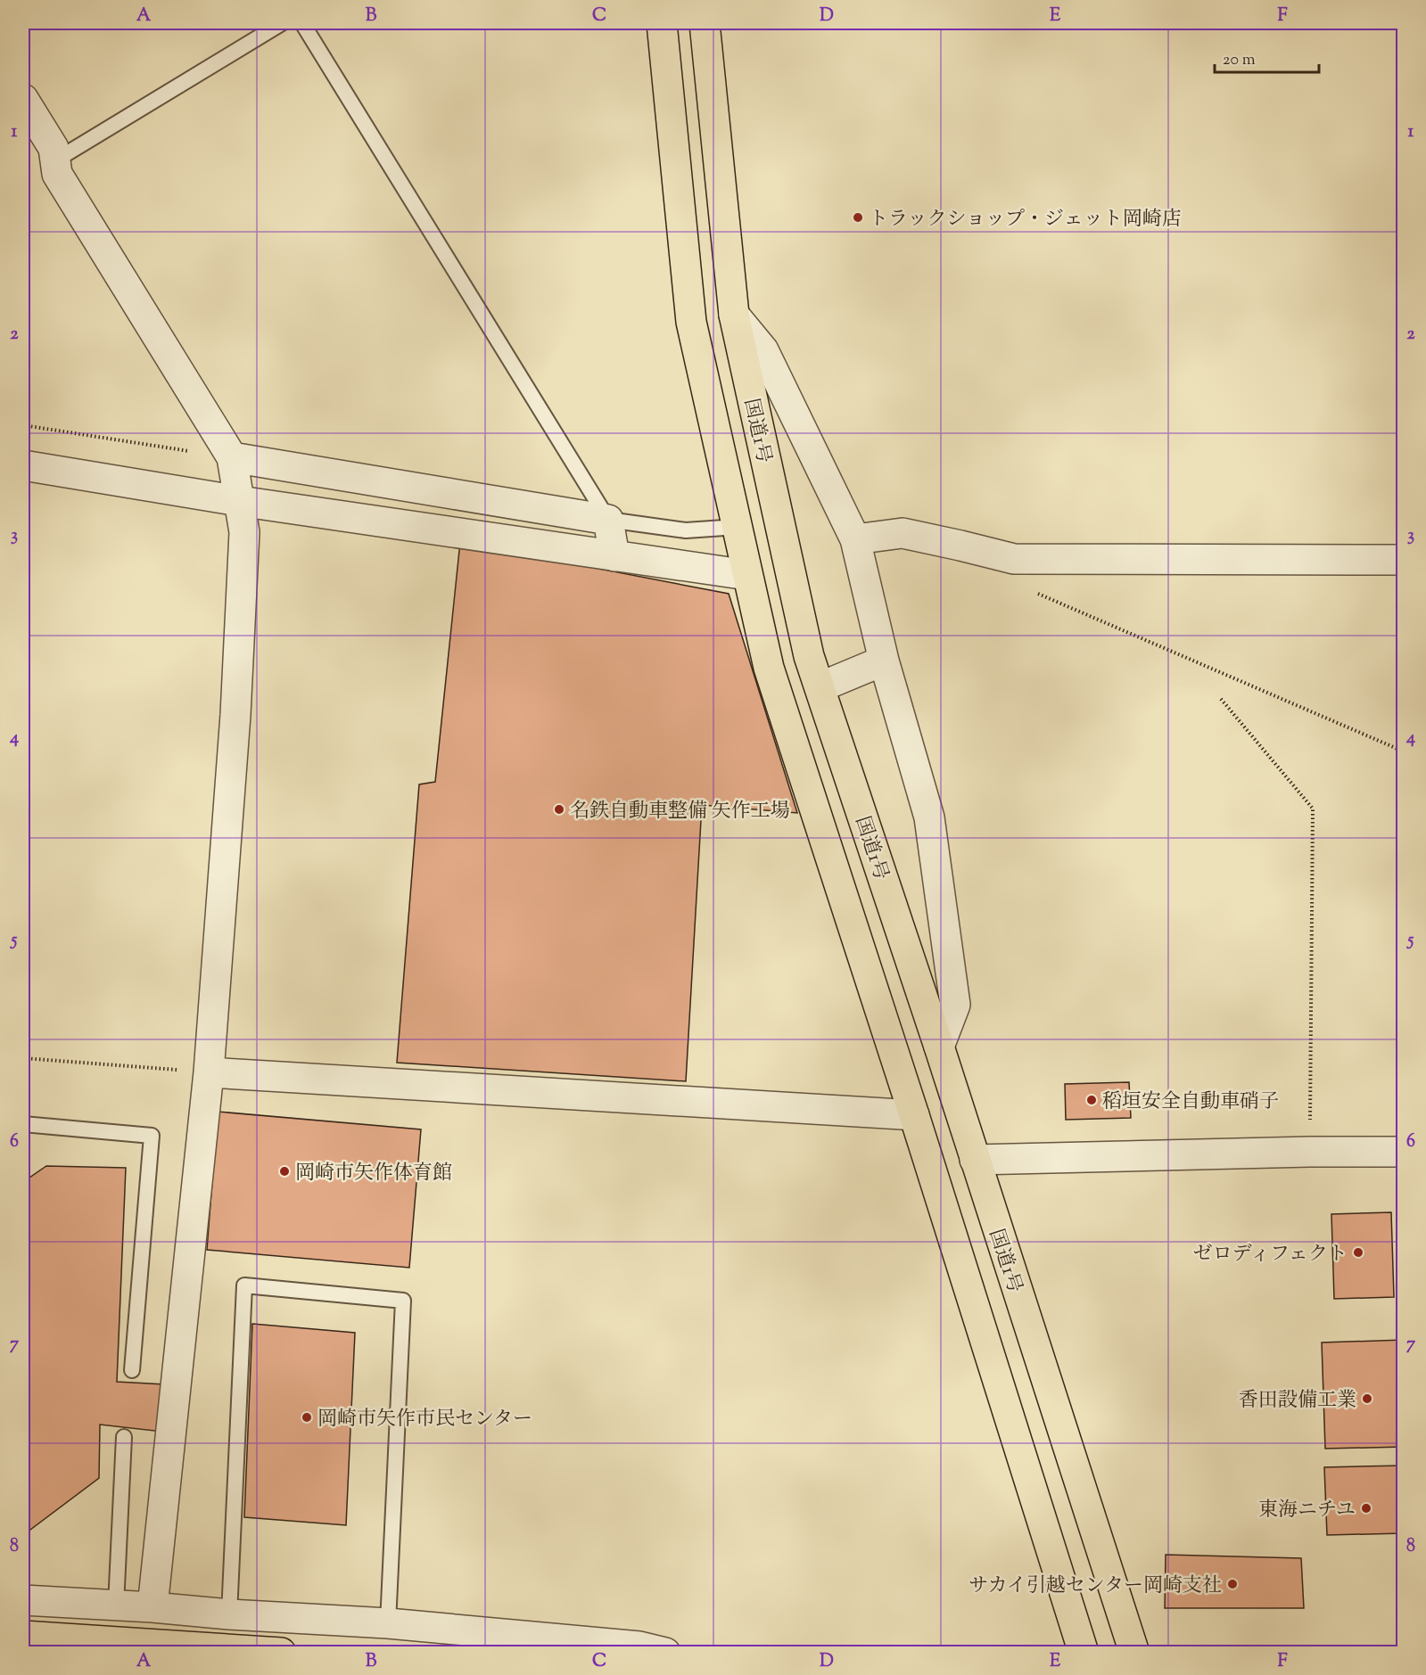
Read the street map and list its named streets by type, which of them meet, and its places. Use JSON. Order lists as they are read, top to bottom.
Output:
{
  "streets": {
    "main road": ["国道1号"]
  },
  "places": [
    "トラックショップ・ジェット岡崎店",
    "名鉄自動車整備 矢作工場",
    "稻垣安全自動車硝子",
    "岡崎市矢作体育館",
    "ゼロディフェクト",
    "香田設備工業",
    "岡崎市矢作市民センター",
    "東海ニチユ",
    "サカイ引越センター岡崎支社"
  ],
  "scale_bar": "20 m",
  "grid": {
    "columns": [
      "A",
      "B",
      "C",
      "D",
      "E",
      "F"
    ],
    "rows": [
      "1",
      "2",
      "3",
      "4",
      "5",
      "6",
      "7",
      "8"
    ]
  }
}
